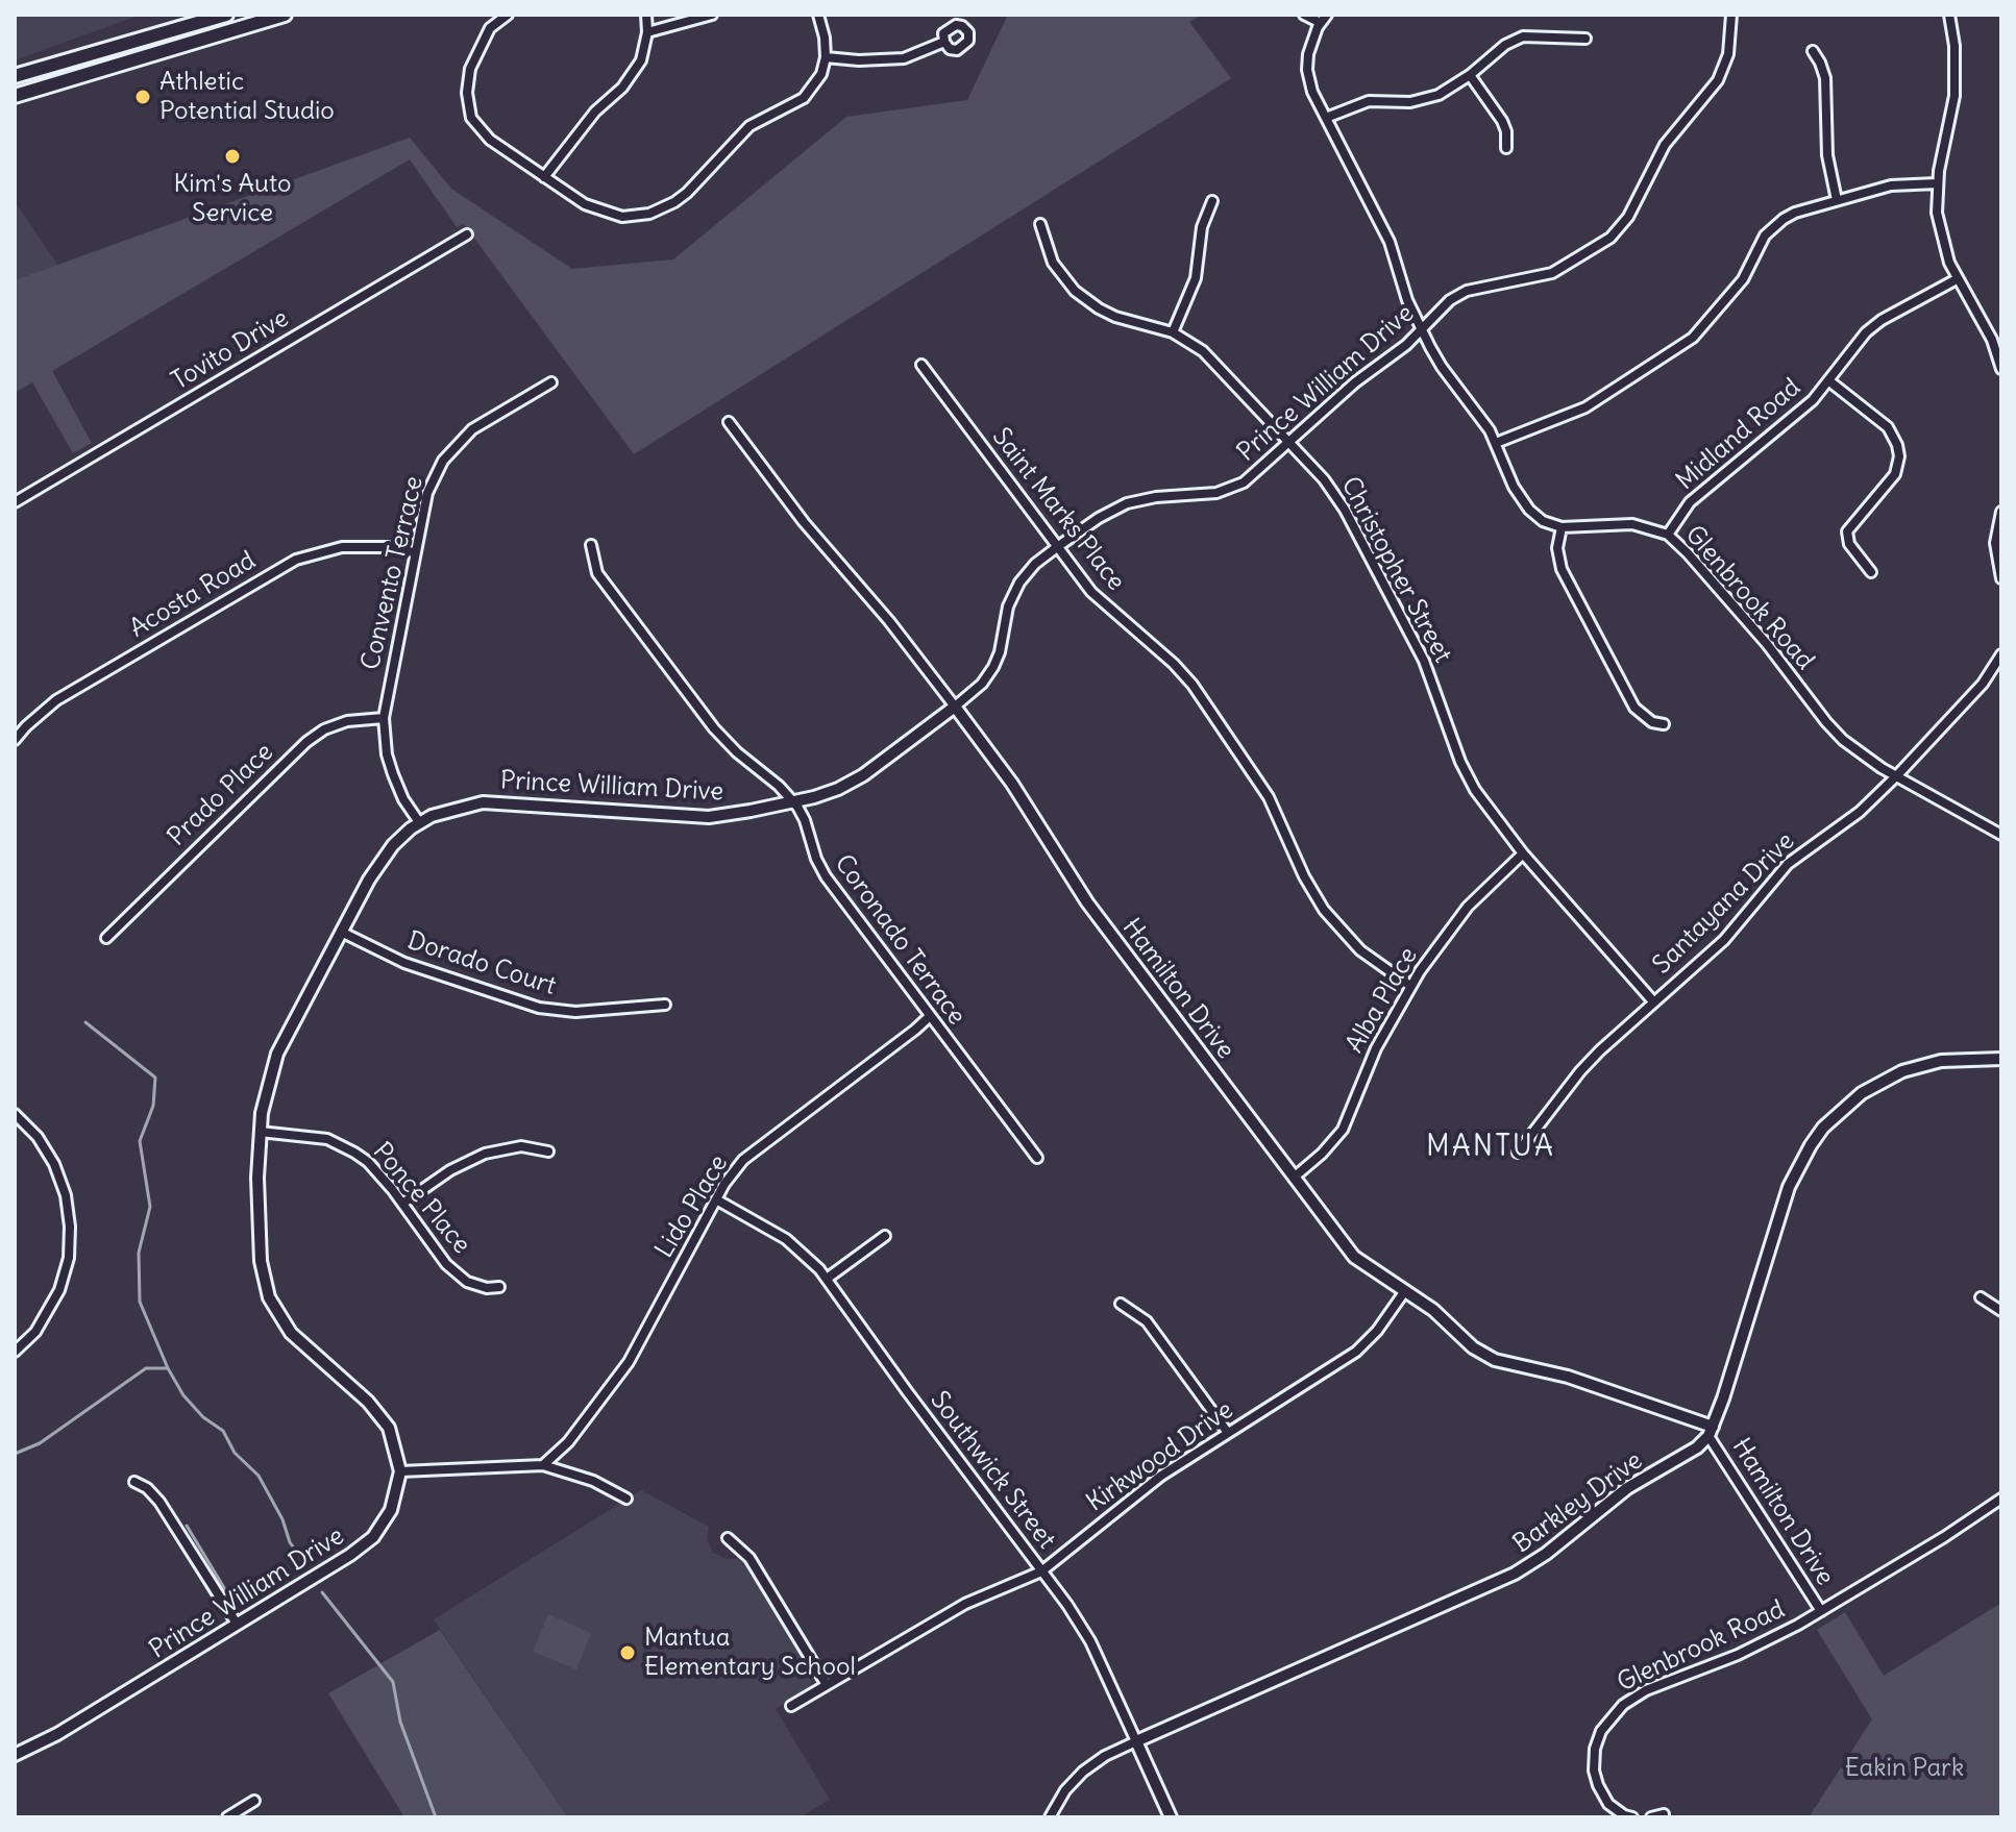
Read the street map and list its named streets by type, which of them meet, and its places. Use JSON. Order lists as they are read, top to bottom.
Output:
{
  "streets": {
    "street": [
      "Tovito Drive",
      "Prince William Drive",
      "Midland Road",
      "Saint Marks Place",
      "Christopher Street",
      "Convento Terrace",
      "Acosta Road",
      "Glenbrook Road",
      "Prado Place",
      "Santayana Drive",
      "Coronado Terrace",
      "Dorado Court",
      "Hamilton Drive",
      "Alba Place",
      "Ponce Place",
      "Lido Place",
      "Kirkwood Drive",
      "Southwick Street",
      "Barkley Drive"
    ]
  },
  "crossings": [
    ["Prince William Drive", "Saint Marks Place"],
    ["Prince William Drive", "Christopher Street"],
    ["Prince William Drive", "Convento Terrace"],
    ["Prince William Drive", "Coronado Terrace"],
    ["Prince William Drive", "Dorado Court"],
    ["Prince William Drive", "Hamilton Drive"],
    ["Prince William Drive", "Ponce Place"],
    ["Midland Road", "Glenbrook Road"],
    ["Saint Marks Place", "Alba Place"],
    ["Christopher Street", "Santayana Drive"],
    ["Christopher Street", "Alba Place"],
    ["Convento Terrace", "Acosta Road"],
    ["Convento Terrace", "Prado Place"],
    ["Glenbrook Road", "Santayana Drive"],
    ["Glenbrook Road", "Hamilton Drive"],
    ["Coronado Terrace", "Lido Place"],
    ["Hamilton Drive", "Alba Place"],
    ["Hamilton Drive", "Kirkwood Drive"],
    ["Hamilton Drive", "Barkley Drive"],
    ["Lido Place", "Southwick Street"],
    ["Kirkwood Drive", "Southwick Street"],
    ["Southwick Street", "Barkley Drive"]
  ],
  "districts": ["MANTUA"],
  "parks": ["Eakin Park"],
  "places": ["Athletic Potential Studio", "Kim's Auto Service", "Mantua Elementary School"]
}
